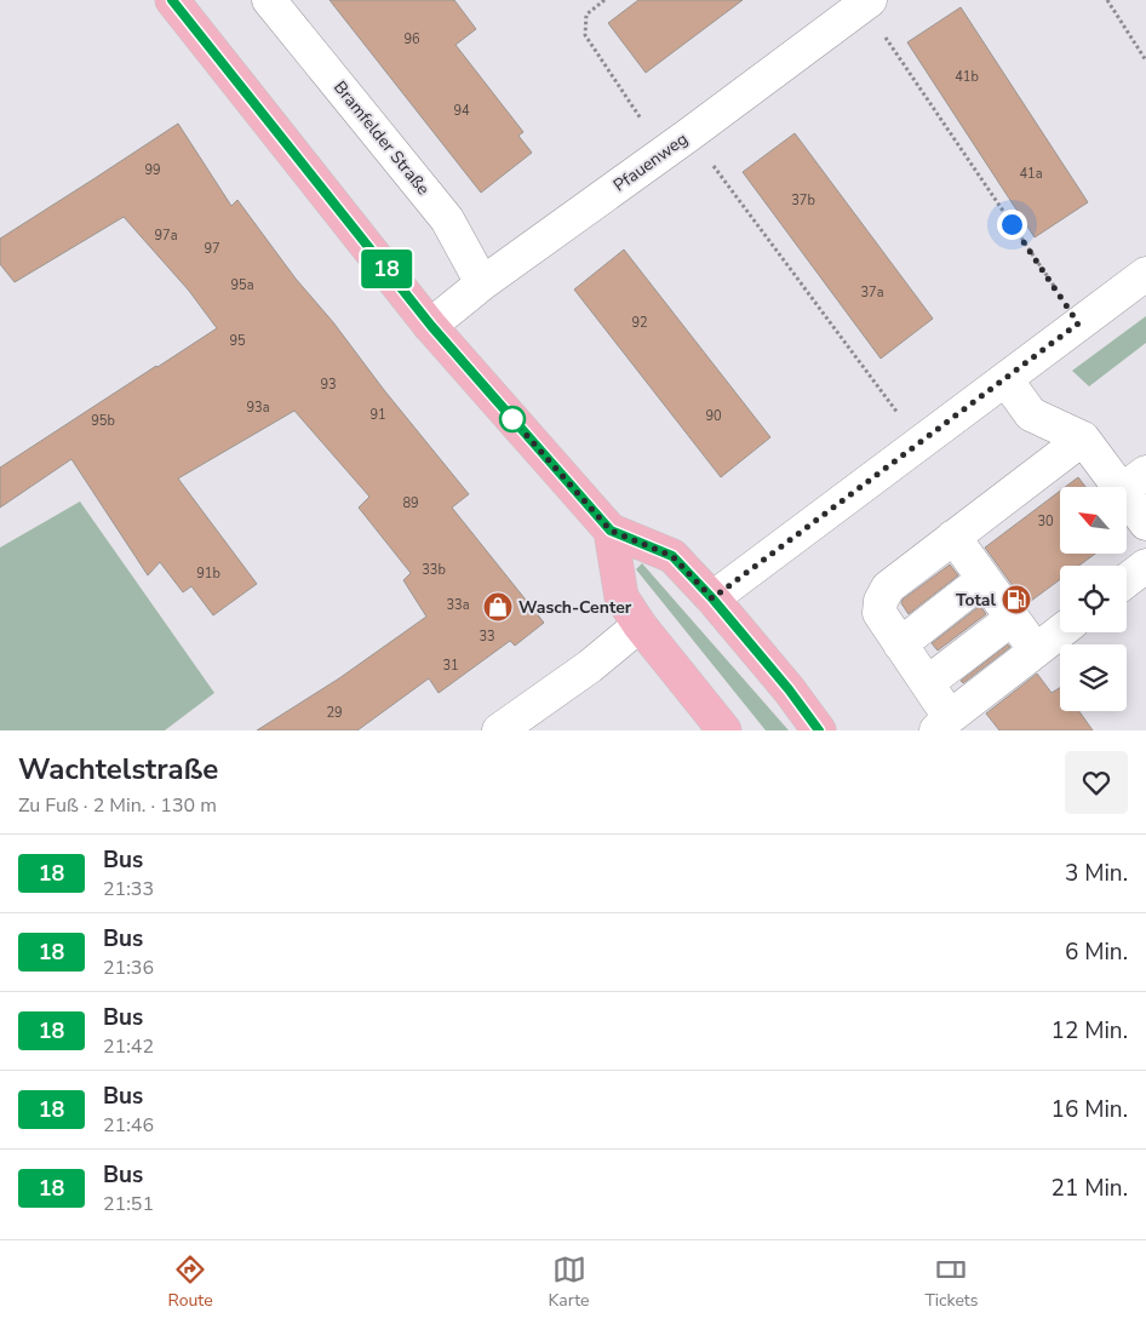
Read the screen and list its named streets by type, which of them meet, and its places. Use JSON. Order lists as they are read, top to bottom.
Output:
{
  "streets": {
    "street": ["Bramfelder Straße", "Pfauenweg"]
  },
  "crossings": [
    ["Bramfelder Straße", "Pfauenweg"]
  ],
  "places": {
    "fuel station": ["Total"],
    "shop": ["Wasch-Center"]
  },
  "lines": ["bus line 18"],
  "house_numbers": [
    "96",
    "41b",
    "94",
    "99",
    "41a",
    "37b",
    "97a",
    "97",
    "95a",
    "37a",
    "92",
    "95",
    "93",
    "93a",
    "91",
    "90",
    "95b",
    "89",
    "30",
    "33b",
    "91b",
    "33a",
    "33",
    "31",
    "29"
  ],
  "north": "top left",
  "page": {
    "on_map": "18",
    "heading": ["Wachtelstraße", "Zu Fuß · 2 Min. · 130 m"],
    "list": [
      {
        "mark": "18",
        "name": "Bus",
        "note": "21:33",
        "value": "3 Min."
      },
      {
        "mark": "18",
        "name": "Bus",
        "note": "21:36",
        "value": "6 Min."
      },
      {
        "mark": "18",
        "name": "Bus",
        "note": "21:42",
        "value": "12 Min."
      },
      {
        "mark": "18",
        "name": "Bus",
        "note": "21:46",
        "value": "16 Min."
      },
      {
        "mark": "18",
        "name": "Bus",
        "note": "21:51",
        "value": "21 Min."
      }
    ],
    "tabs": ["Route", "Karte", "Tickets"]
  }
}
